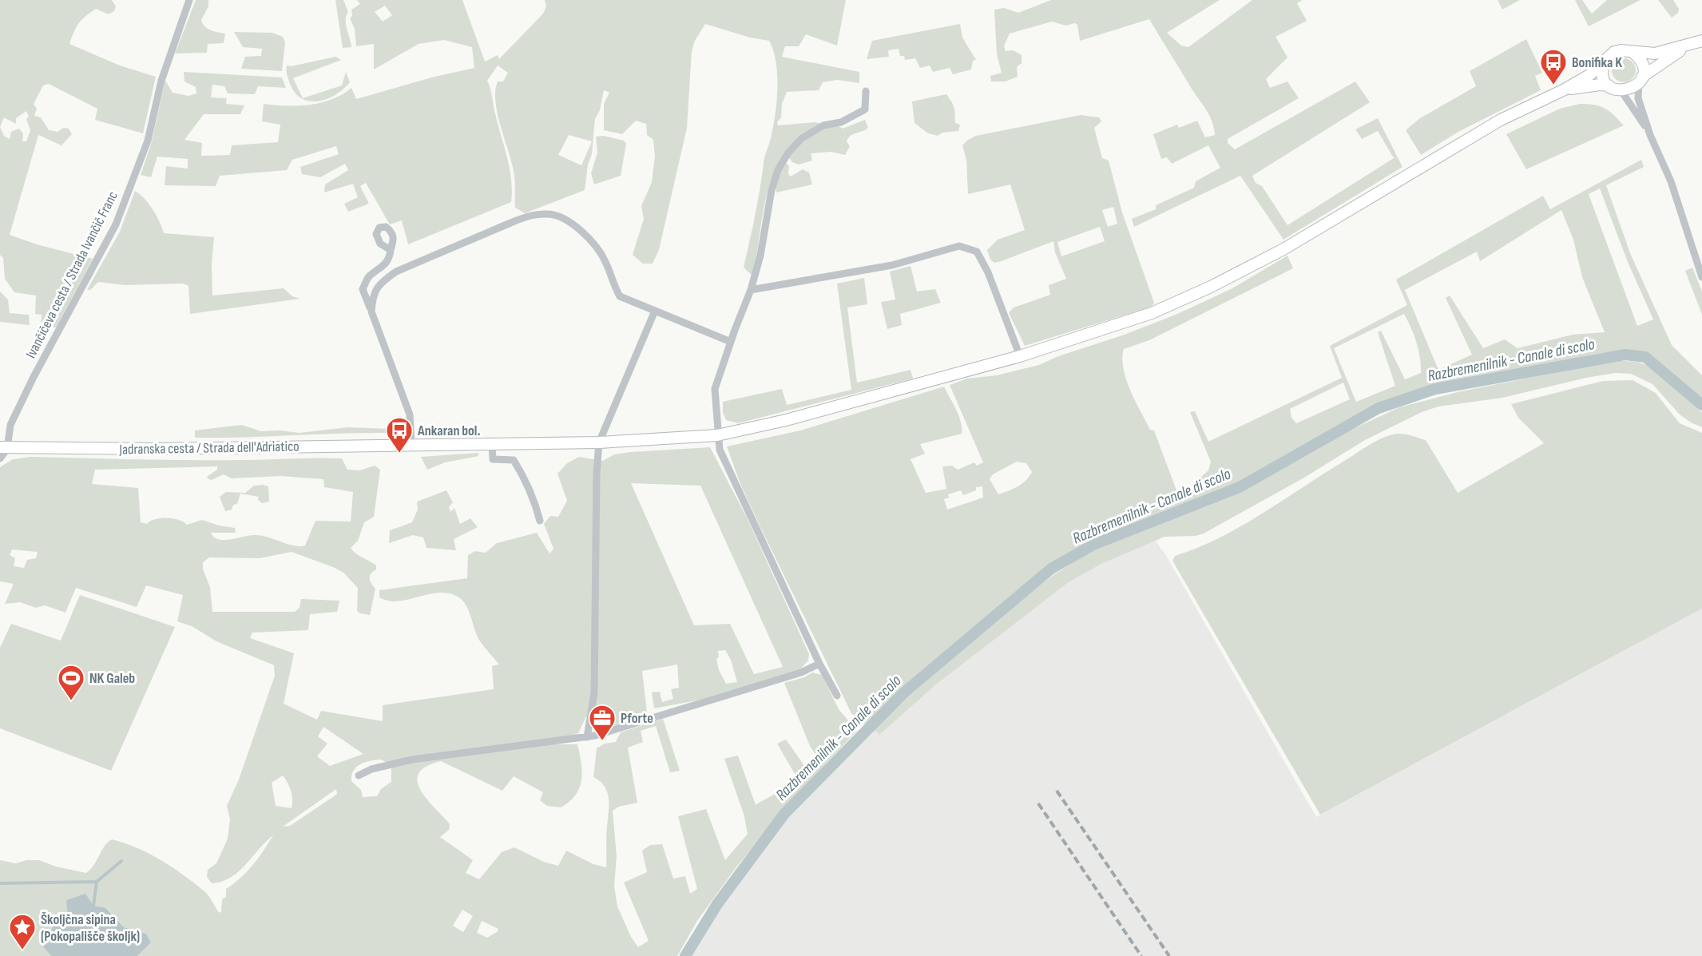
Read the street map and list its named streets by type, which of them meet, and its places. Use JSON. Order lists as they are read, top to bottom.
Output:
{
  "streets": {
    "main road": ["Jadranska cesta / Strada dell'Adriatico"],
    "street": ["Ivančičeva cesta / Strada Ivančič Franc"]
  },
  "crossings": [
    ["Ivančičeva cesta / Strada Ivančič Franc", "Jadranska cesta / Strada dell'Adriatico"]
  ],
  "water": ["Razbremenilnik - Canale di scolo"],
  "places": {
    "bus stop": ["Bonifika K", "Ankaran bol."],
    "sports": ["NK Galeb"],
    "office": ["Pforte"],
    "place": ["Školjčna sipina (Pokopališče školjk)"]
  }
}
